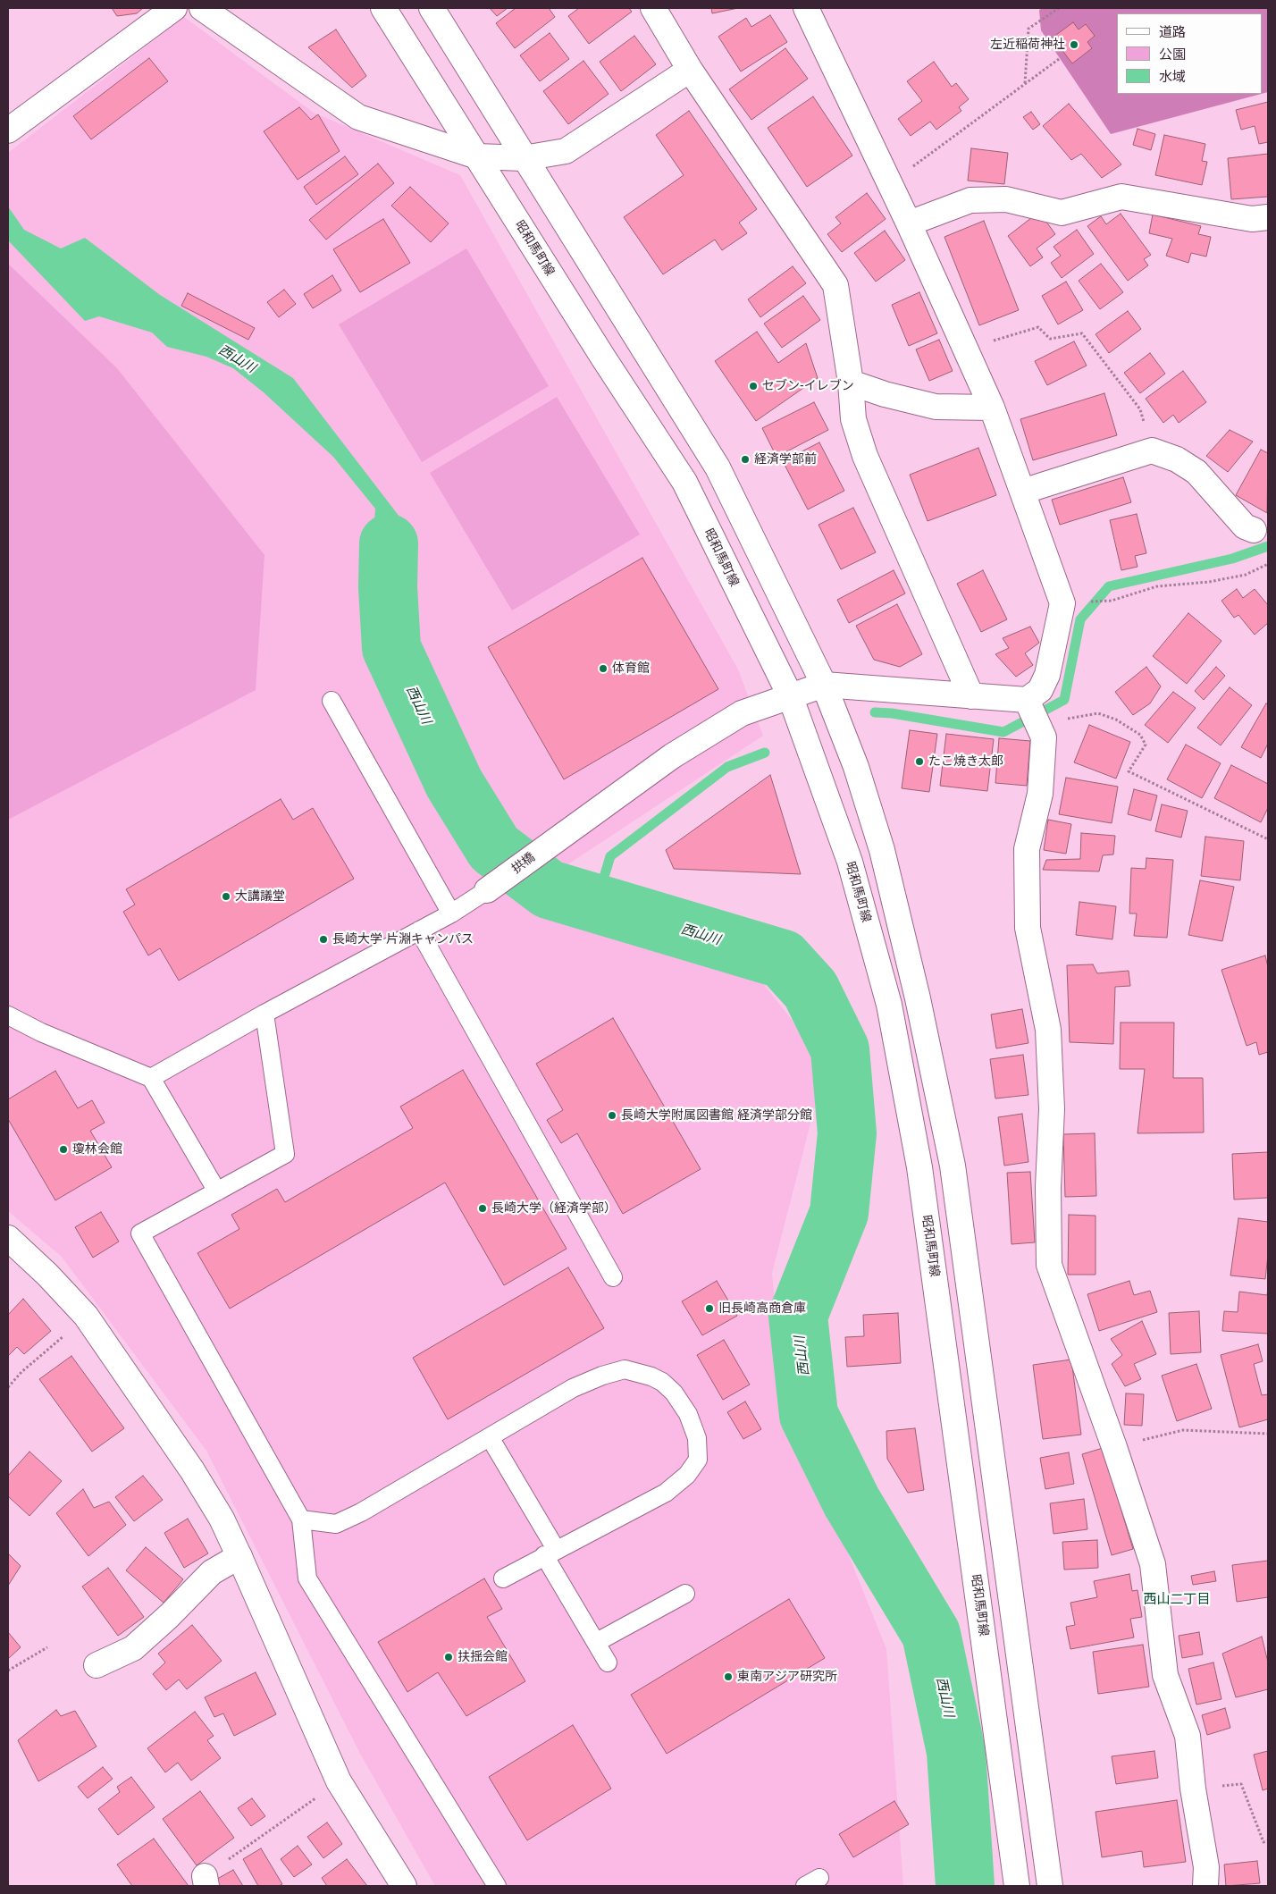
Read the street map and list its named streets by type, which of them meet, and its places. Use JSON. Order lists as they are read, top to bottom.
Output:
{
  "streets": {
    "street": ["昭和馬町線", "拱橋"]
  },
  "crossings": [
    ["昭和馬町線", "拱橋"]
  ],
  "districts": ["西山二丁目"],
  "water": ["西山川"],
  "places": [
    "左近稲荷神社",
    "セブン-イレブン",
    "経済学部前",
    "体育館",
    "たこ焼き太郎",
    "大講議堂",
    "長崎大学 片淵キャンパス",
    "長崎大学附属図書館 経済学部分館",
    "瓊林会館",
    "長崎大学（経済学部）",
    "旧長崎高商倉庫",
    "扶揺会館",
    "東南アジア研究所"
  ],
  "legend": ["道路", "公園", "水域"]
}
